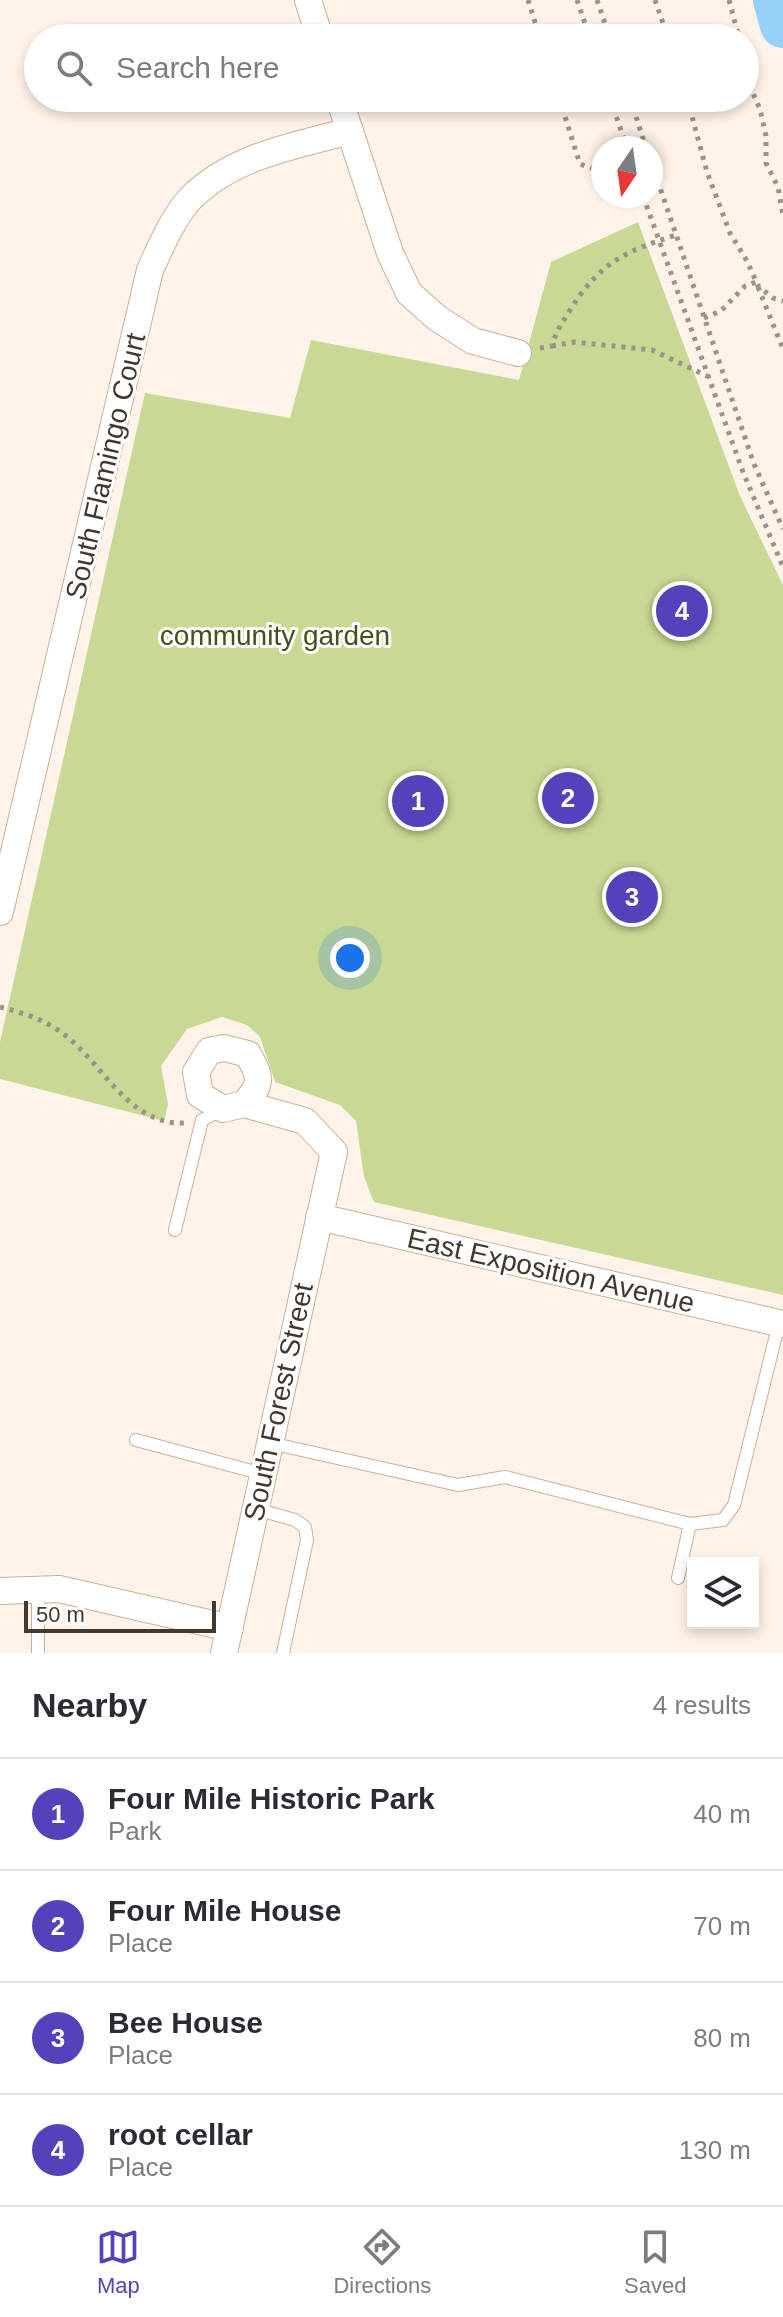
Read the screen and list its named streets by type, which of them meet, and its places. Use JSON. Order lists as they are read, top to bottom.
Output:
{
  "streets": {
    "street": ["South Flamingo Court", "East Exposition Avenue", "South Forest Street"]
  },
  "crossings": [
    ["East Exposition Avenue", "South Forest Street"]
  ],
  "parks": ["community garden"],
  "scale_bar": "50 m",
  "north": "bottom",
  "page": {
    "search": "Search here",
    "pins": [
      "4",
      "2",
      "1",
      "3"
    ],
    "scale": "50 m",
    "heading": ["Nearby", "4 results"],
    "list": [
      {
        "mark": "1",
        "name": "Four Mile Historic Park",
        "note": "Park",
        "value": "40 m"
      },
      {
        "mark": "2",
        "name": "Four Mile House",
        "note": "Place",
        "value": "70 m"
      },
      {
        "mark": "3",
        "name": "Bee House",
        "note": "Place",
        "value": "80 m"
      },
      {
        "mark": "4",
        "name": "root cellar",
        "note": "Place",
        "value": "130 m"
      }
    ],
    "nav": ["Map", "Directions", "Saved"]
  }
}
